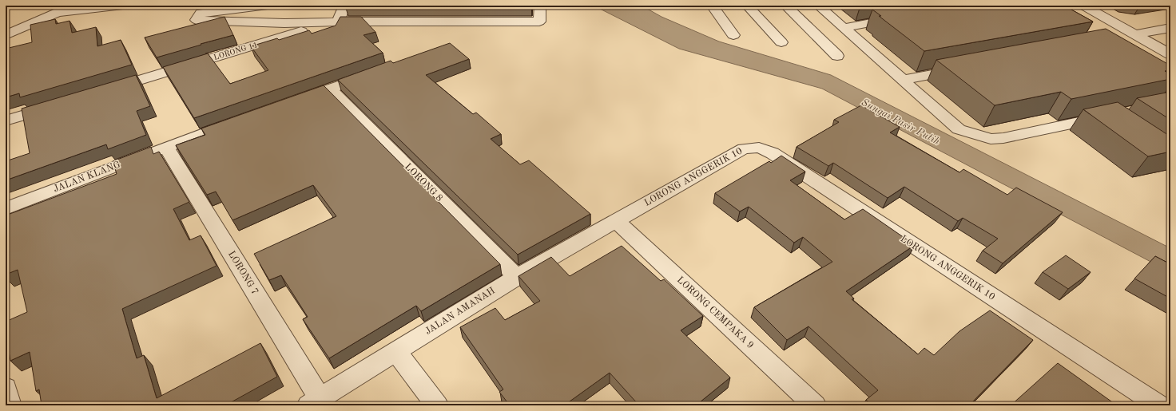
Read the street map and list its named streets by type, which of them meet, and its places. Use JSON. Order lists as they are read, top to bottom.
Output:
{
  "streets": {
    "street": [
      "LORONG 11",
      "JALAN KLANG",
      "LORONG ANGGERIK 10",
      "LORONG 8",
      "LORONG 7",
      "JALAN AMANAH",
      "LORONG CEMPAKA 9"
    ]
  },
  "crossings": [
    ["JALAN KLANG", "LORONG 7"],
    ["LORONG ANGGERIK 10", "JALAN AMANAH"],
    ["LORONG ANGGERIK 10", "LORONG CEMPAKA 9"],
    ["LORONG 8", "JALAN AMANAH"],
    ["LORONG 7", "JALAN AMANAH"],
    ["JALAN AMANAH", "LORONG CEMPAKA 9"]
  ],
  "water": ["Sungai Pasir Putih"]
}
